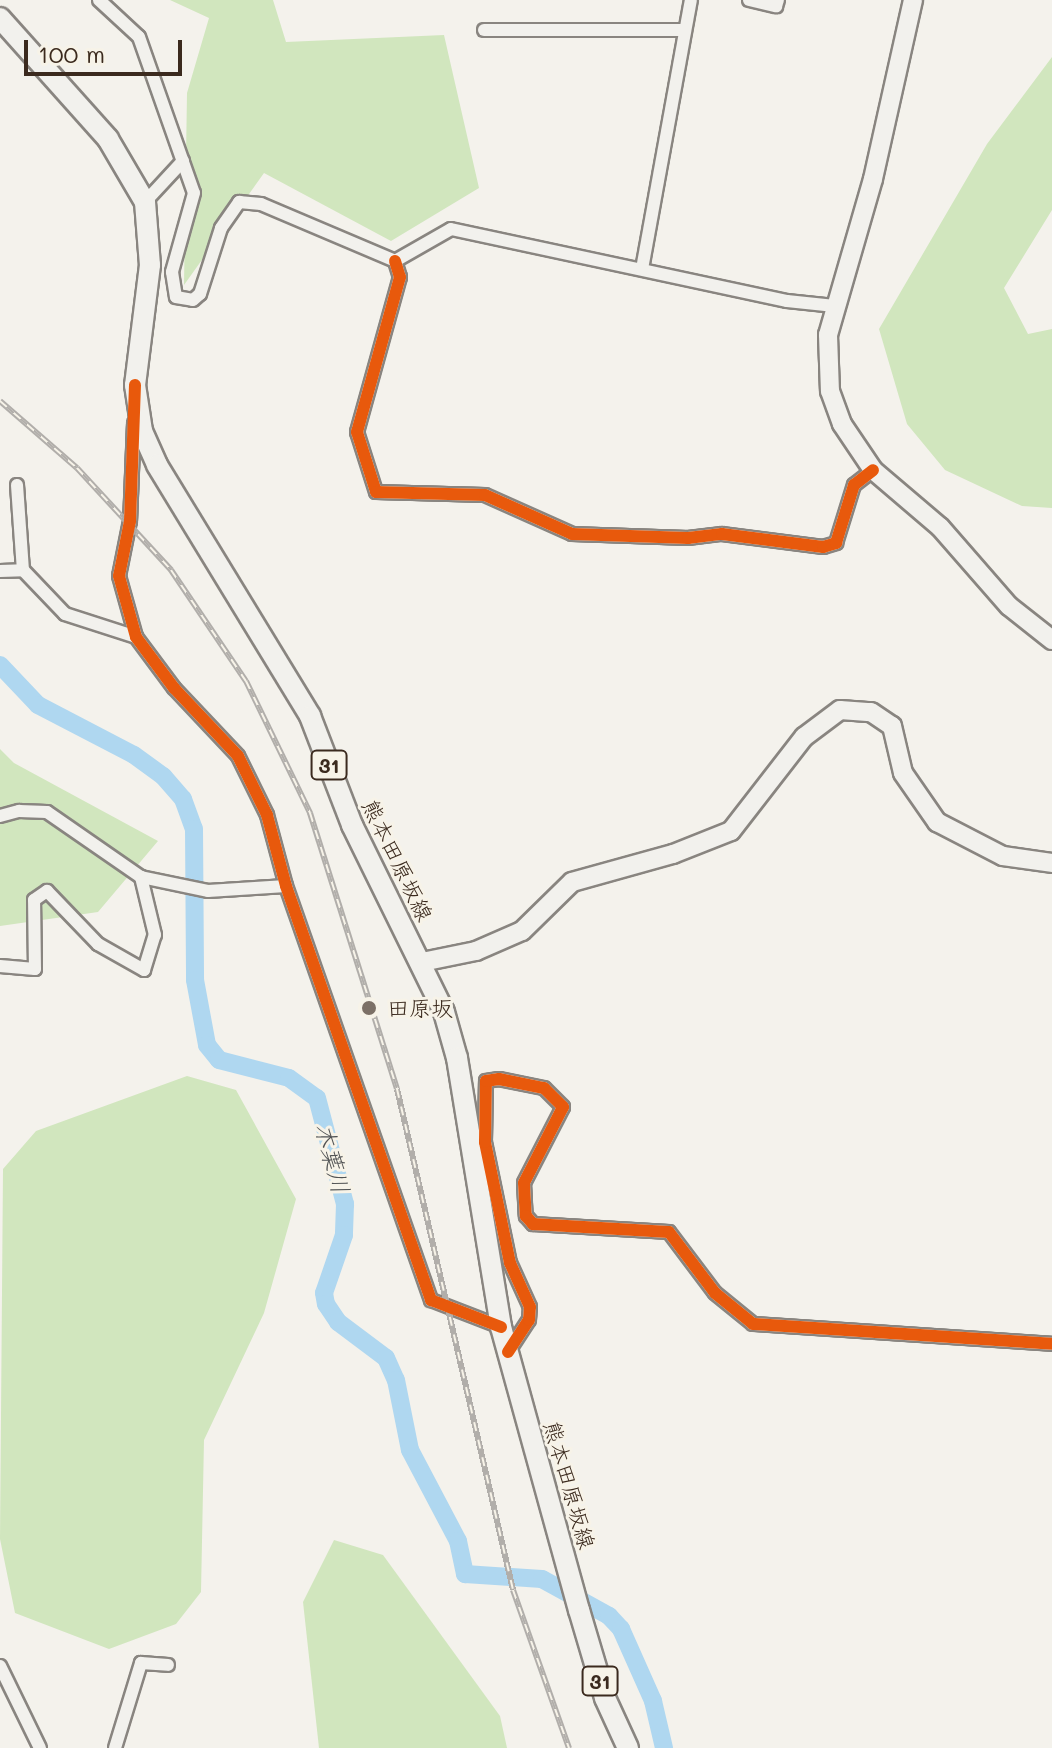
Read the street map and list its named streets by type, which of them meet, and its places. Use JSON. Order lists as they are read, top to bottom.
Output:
{
  "streets": {
    "main road": ["31", "熊本田原坂線"]
  },
  "water": ["木葉川"],
  "places": ["田原坂"],
  "scale_bar": "100 m"
}
